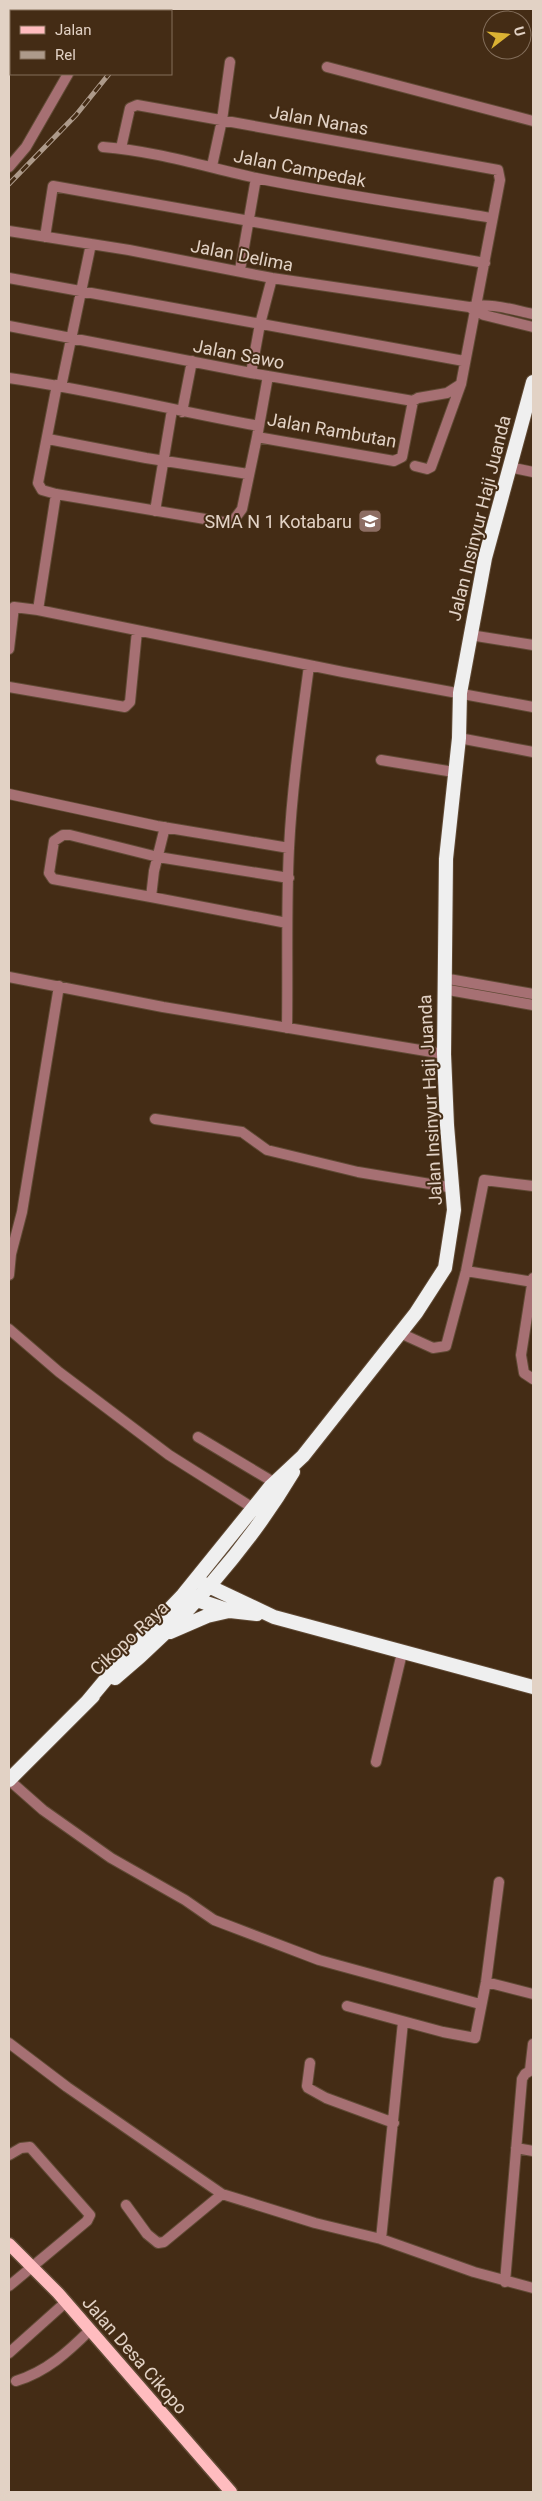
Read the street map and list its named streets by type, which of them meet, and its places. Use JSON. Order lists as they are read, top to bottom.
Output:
{
  "streets": {
    "highway": ["Jalan Insinyur Haji Juanda", "Cikopo Raya"],
    "main road": ["Jalan Desa Cikopo"],
    "street": [
      "Jalan Nanas",
      "Jalan Campedak",
      "Jalan Delima",
      "Jalan Sawo",
      "Jalan Rambutan"
    ]
  },
  "crossings": [
    ["Jalan Nanas", "Jalan Campedak"],
    ["Jalan Sawo", "Jalan Rambutan"],
    ["Jalan Insinyur Haji Juanda", "Cikopo Raya"]
  ],
  "places": {
    "school or university": ["SMA N 1 Kotabaru"]
  },
  "legend": ["Jalan", "Rel"],
  "north": "right"
}
